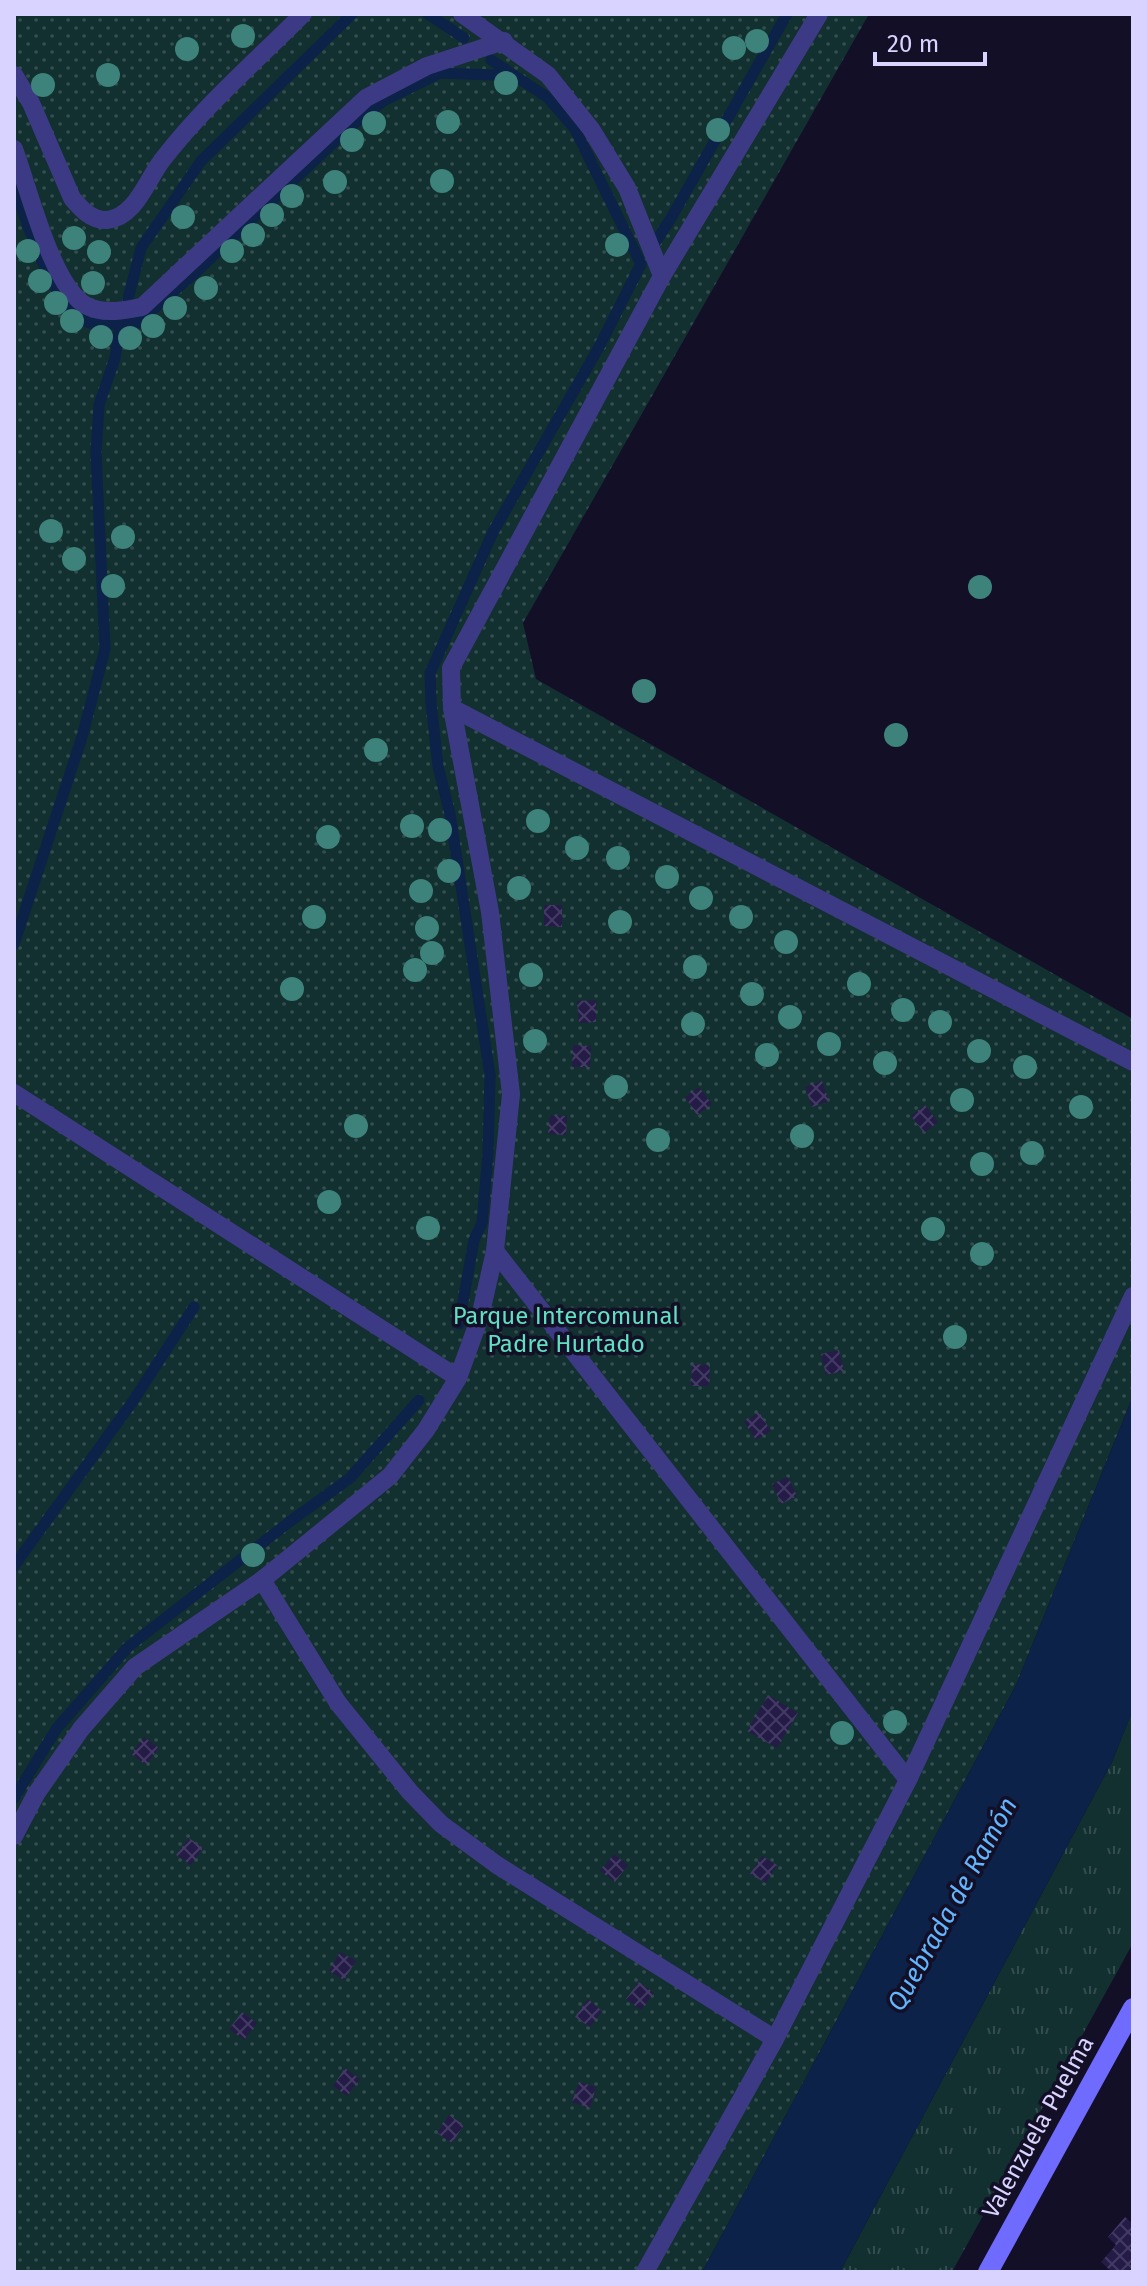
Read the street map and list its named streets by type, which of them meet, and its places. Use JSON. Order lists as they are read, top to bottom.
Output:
{
  "streets": {
    "main road": ["Valenzuela Puelma"]
  },
  "water": ["Quebrada de Ramón"],
  "parks": ["Parque Intercomunal Padre Hurtado"],
  "scale_bar": "20 m"
}
